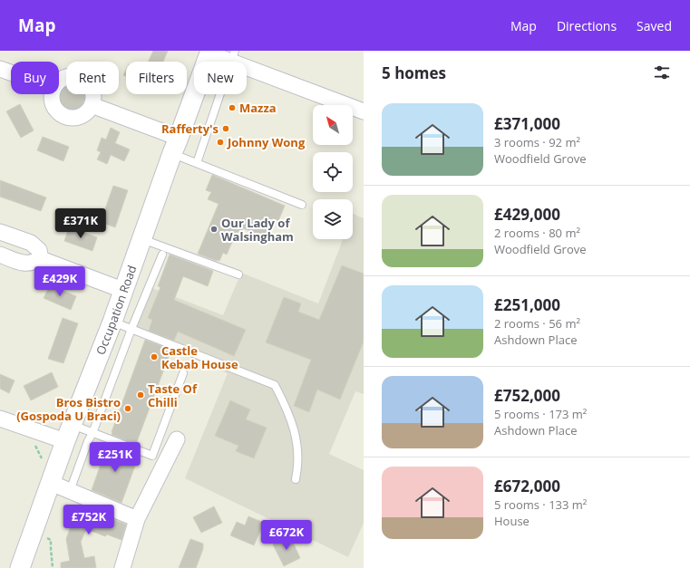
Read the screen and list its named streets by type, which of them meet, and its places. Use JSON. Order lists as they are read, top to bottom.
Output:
{
  "streets": {
    "street": ["Occupation Road"]
  },
  "places": [
    "Mazza",
    "Rafferty's",
    "Johnny Wong",
    "Our Lady of Walsingham",
    "Castle Kebab House",
    "Taste Of Chilli",
    "Bros Bistro (Gospoda U Braci)"
  ],
  "north": "top left",
  "page": {
    "header": "Map",
    "nav": ["Map", "Directions", "Saved"],
    "heading": "5 homes",
    "chip": [
      "Buy",
      "Rent",
      "Filters",
      "New"
    ],
    "list": [
      {
        "name": "£371,000",
        "note": "3 rooms · 92 m² · Woodfield Grove"
      },
      {
        "name": "£429,000",
        "note": "2 rooms · 80 m² · Woodfield Grove"
      },
      {
        "name": "£251,000",
        "note": "2 rooms · 56 m² · Ashdown Place"
      },
      {
        "name": "£752,000",
        "note": "5 rooms · 173 m² · Ashdown Place"
      },
      {
        "name": "£672,000",
        "note": "5 rooms · 133 m² · House"
      }
    ],
    "price": [
      "£371K",
      "£429K",
      "£251K",
      "£752K",
      "£672K"
    ]
  }
}
